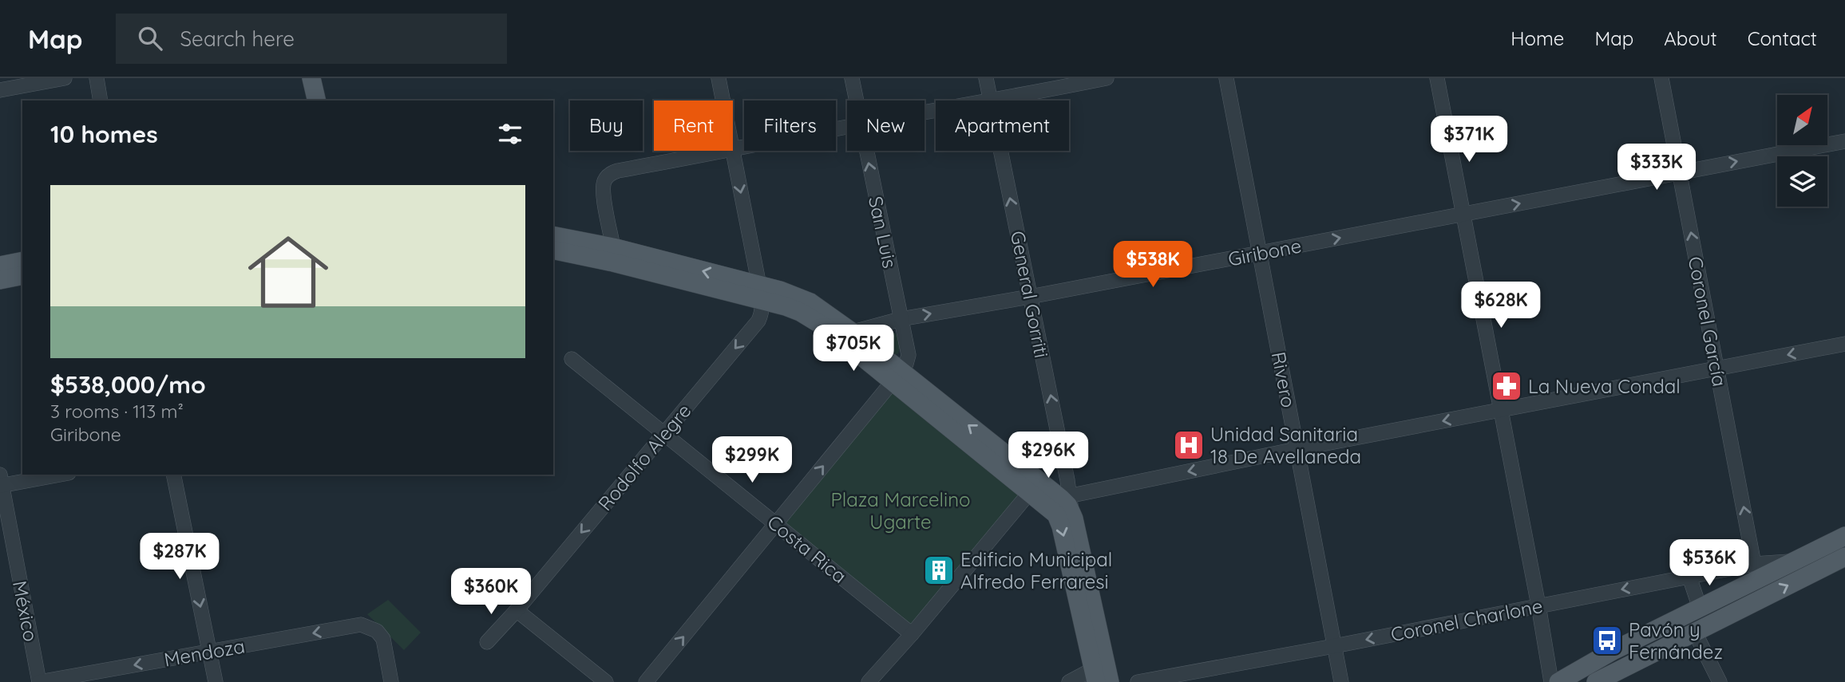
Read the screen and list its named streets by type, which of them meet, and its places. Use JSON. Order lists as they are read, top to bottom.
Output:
{
  "streets": {
    "street": [
      "San Luis",
      "Giribone",
      "General Gorriti",
      "Coronel García",
      "Rivero",
      "Rodolfo Alegre",
      "Costa Rica",
      "México",
      "Coronel Charlone",
      "Mendoza"
    ]
  },
  "crossings": [
    ["San Luis", "Giribone"],
    ["Giribone", "General Gorriti"],
    ["Giribone", "Coronel García"],
    ["Giribone", "Rivero"],
    ["Coronel García", "Coronel Charlone"],
    ["Rivero", "Coronel Charlone"],
    ["Rodolfo Alegre", "Costa Rica"],
    ["México", "Mendoza"]
  ],
  "one_way": [
    "San Luis",
    "Giribone",
    "General Gorriti",
    "Coronel García",
    "Rodolfo Alegre",
    "Coronel Charlone",
    "Mendoza"
  ],
  "parks": ["Plaza Marcelino Ugarte"],
  "places": {
    "pharmacy": ["La Nueva Condal"],
    "hospital": ["Unidad Sanitaria 18 De Avellaneda"],
    "building": ["Edificio Municipal Alfredo Ferraresi"],
    "bus stop": ["Pavón y Fernández"]
  },
  "north": "top right",
  "page": {
    "header": "Map",
    "search": "Search here",
    "nav": [
      "Home",
      "Map",
      "About",
      "Contact"
    ],
    "chip": [
      "Buy",
      "Rent",
      "Filters",
      "New",
      "Apartment"
    ],
    "heading": "10 homes",
    "price": [
      "$371K",
      "$333K",
      "$538K",
      "$628K",
      "$705K",
      "$296K",
      "$299K",
      "$287K",
      "$536K",
      "$360K"
    ],
    "list": [
      {
        "name": "$538,000/mo",
        "note": "3 rooms · 113 m² · Giribone"
      }
    ]
  }
}
